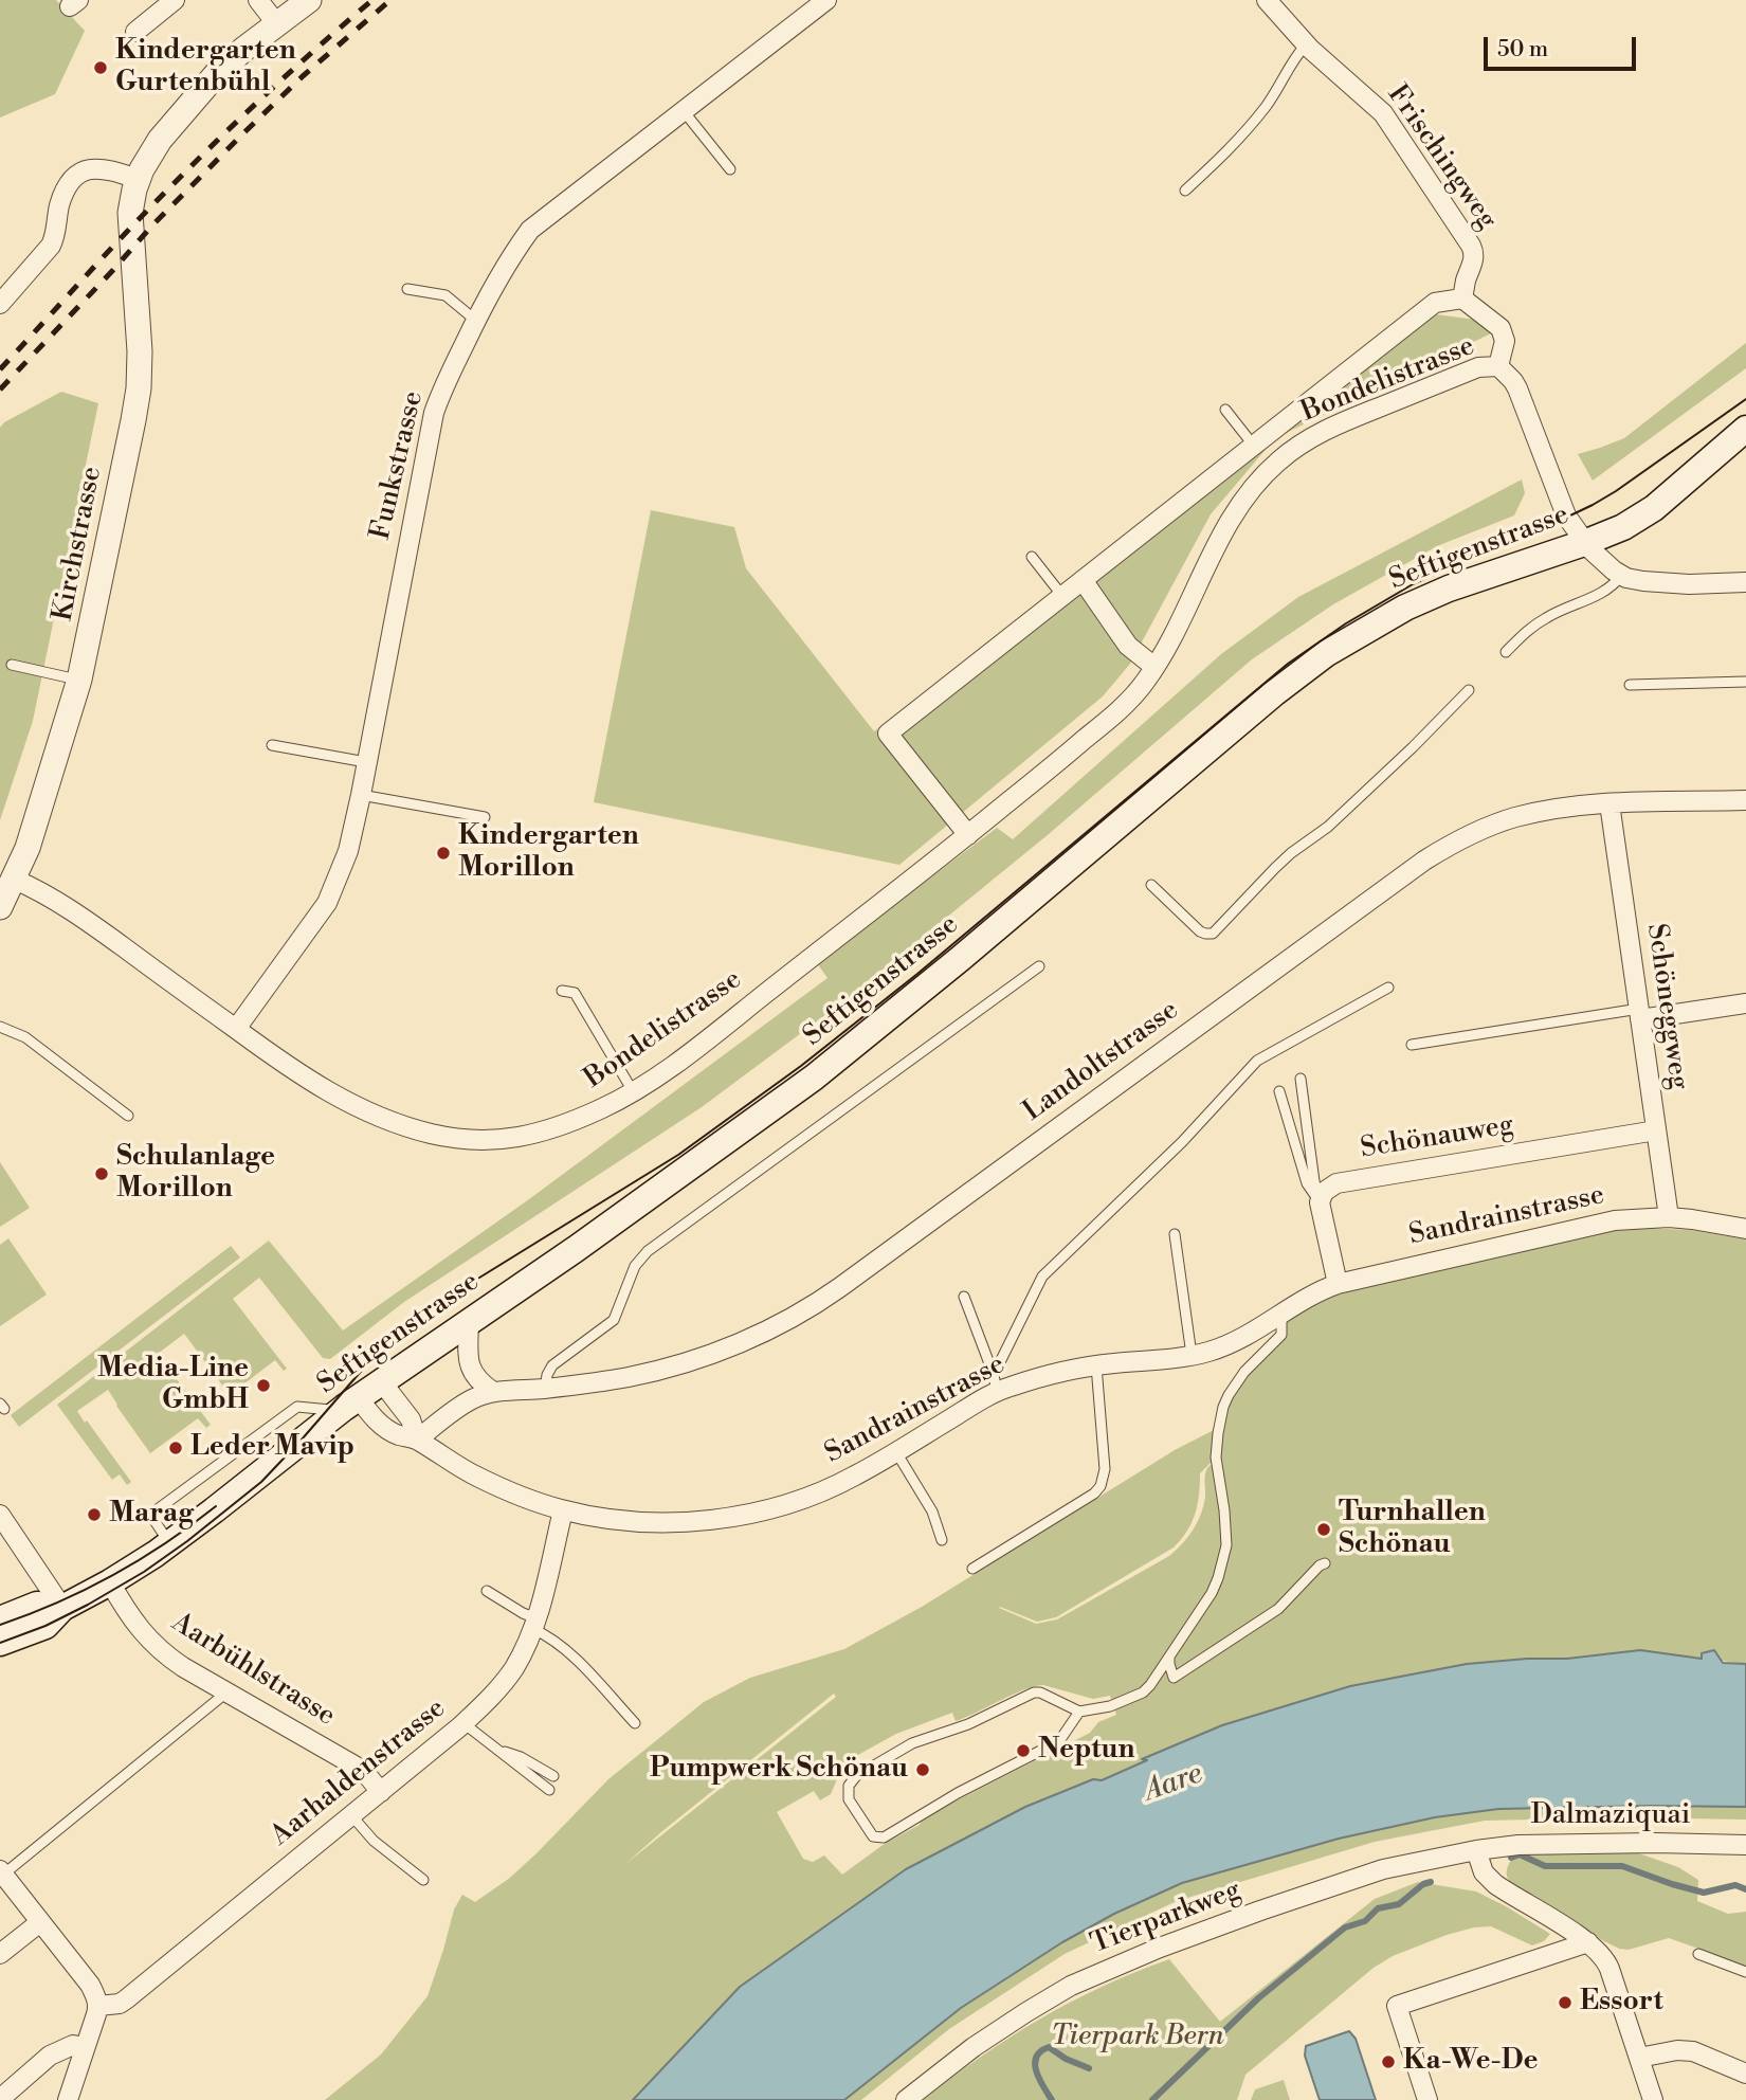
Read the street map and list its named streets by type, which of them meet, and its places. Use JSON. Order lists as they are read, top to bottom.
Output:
{
  "streets": {
    "main road": ["Seftigenstrasse"],
    "street": [
      "Frischingweg",
      "Bondelistrasse",
      "Funkstrasse",
      "Kirchstrasse",
      "Schöneggweg",
      "Landoltstrasse",
      "Schönauweg",
      "Sandrainstrasse",
      "Aarbühlstrasse",
      "Aarhaldenstrasse",
      "Dalmaziquai",
      "Tierparkweg"
    ]
  },
  "crossings": [
    ["Frischingweg", "Bondelistrasse"],
    ["Bondelistrasse", "Funkstrasse"],
    ["Bondelistrasse", "Kirchstrasse"],
    ["Seftigenstrasse", "Sandrainstrasse"],
    ["Seftigenstrasse", "Aarbühlstrasse"],
    ["Schöneggweg", "Landoltstrasse"],
    ["Schöneggweg", "Schönauweg"],
    ["Schöneggweg", "Sandrainstrasse"],
    ["Landoltstrasse", "Sandrainstrasse"],
    ["Sandrainstrasse", "Aarhaldenstrasse"],
    ["Aarbühlstrasse", "Aarhaldenstrasse"],
    ["Dalmaziquai", "Tierparkweg"]
  ],
  "water": ["Aare"],
  "parks": ["Tierpark Bern"],
  "places": [
    "Kindergarten Gurtenbühl",
    "Kindergarten Morillon",
    "Schulanlage Morillon",
    "Media-Line GmbH",
    "Leder Mavip",
    "Marag",
    "Turnhallen Schönau",
    "Neptun",
    "Pumpwerk Schönau",
    "Essort",
    "Ka-We-De"
  ],
  "scale_bar": "50 m"
}
